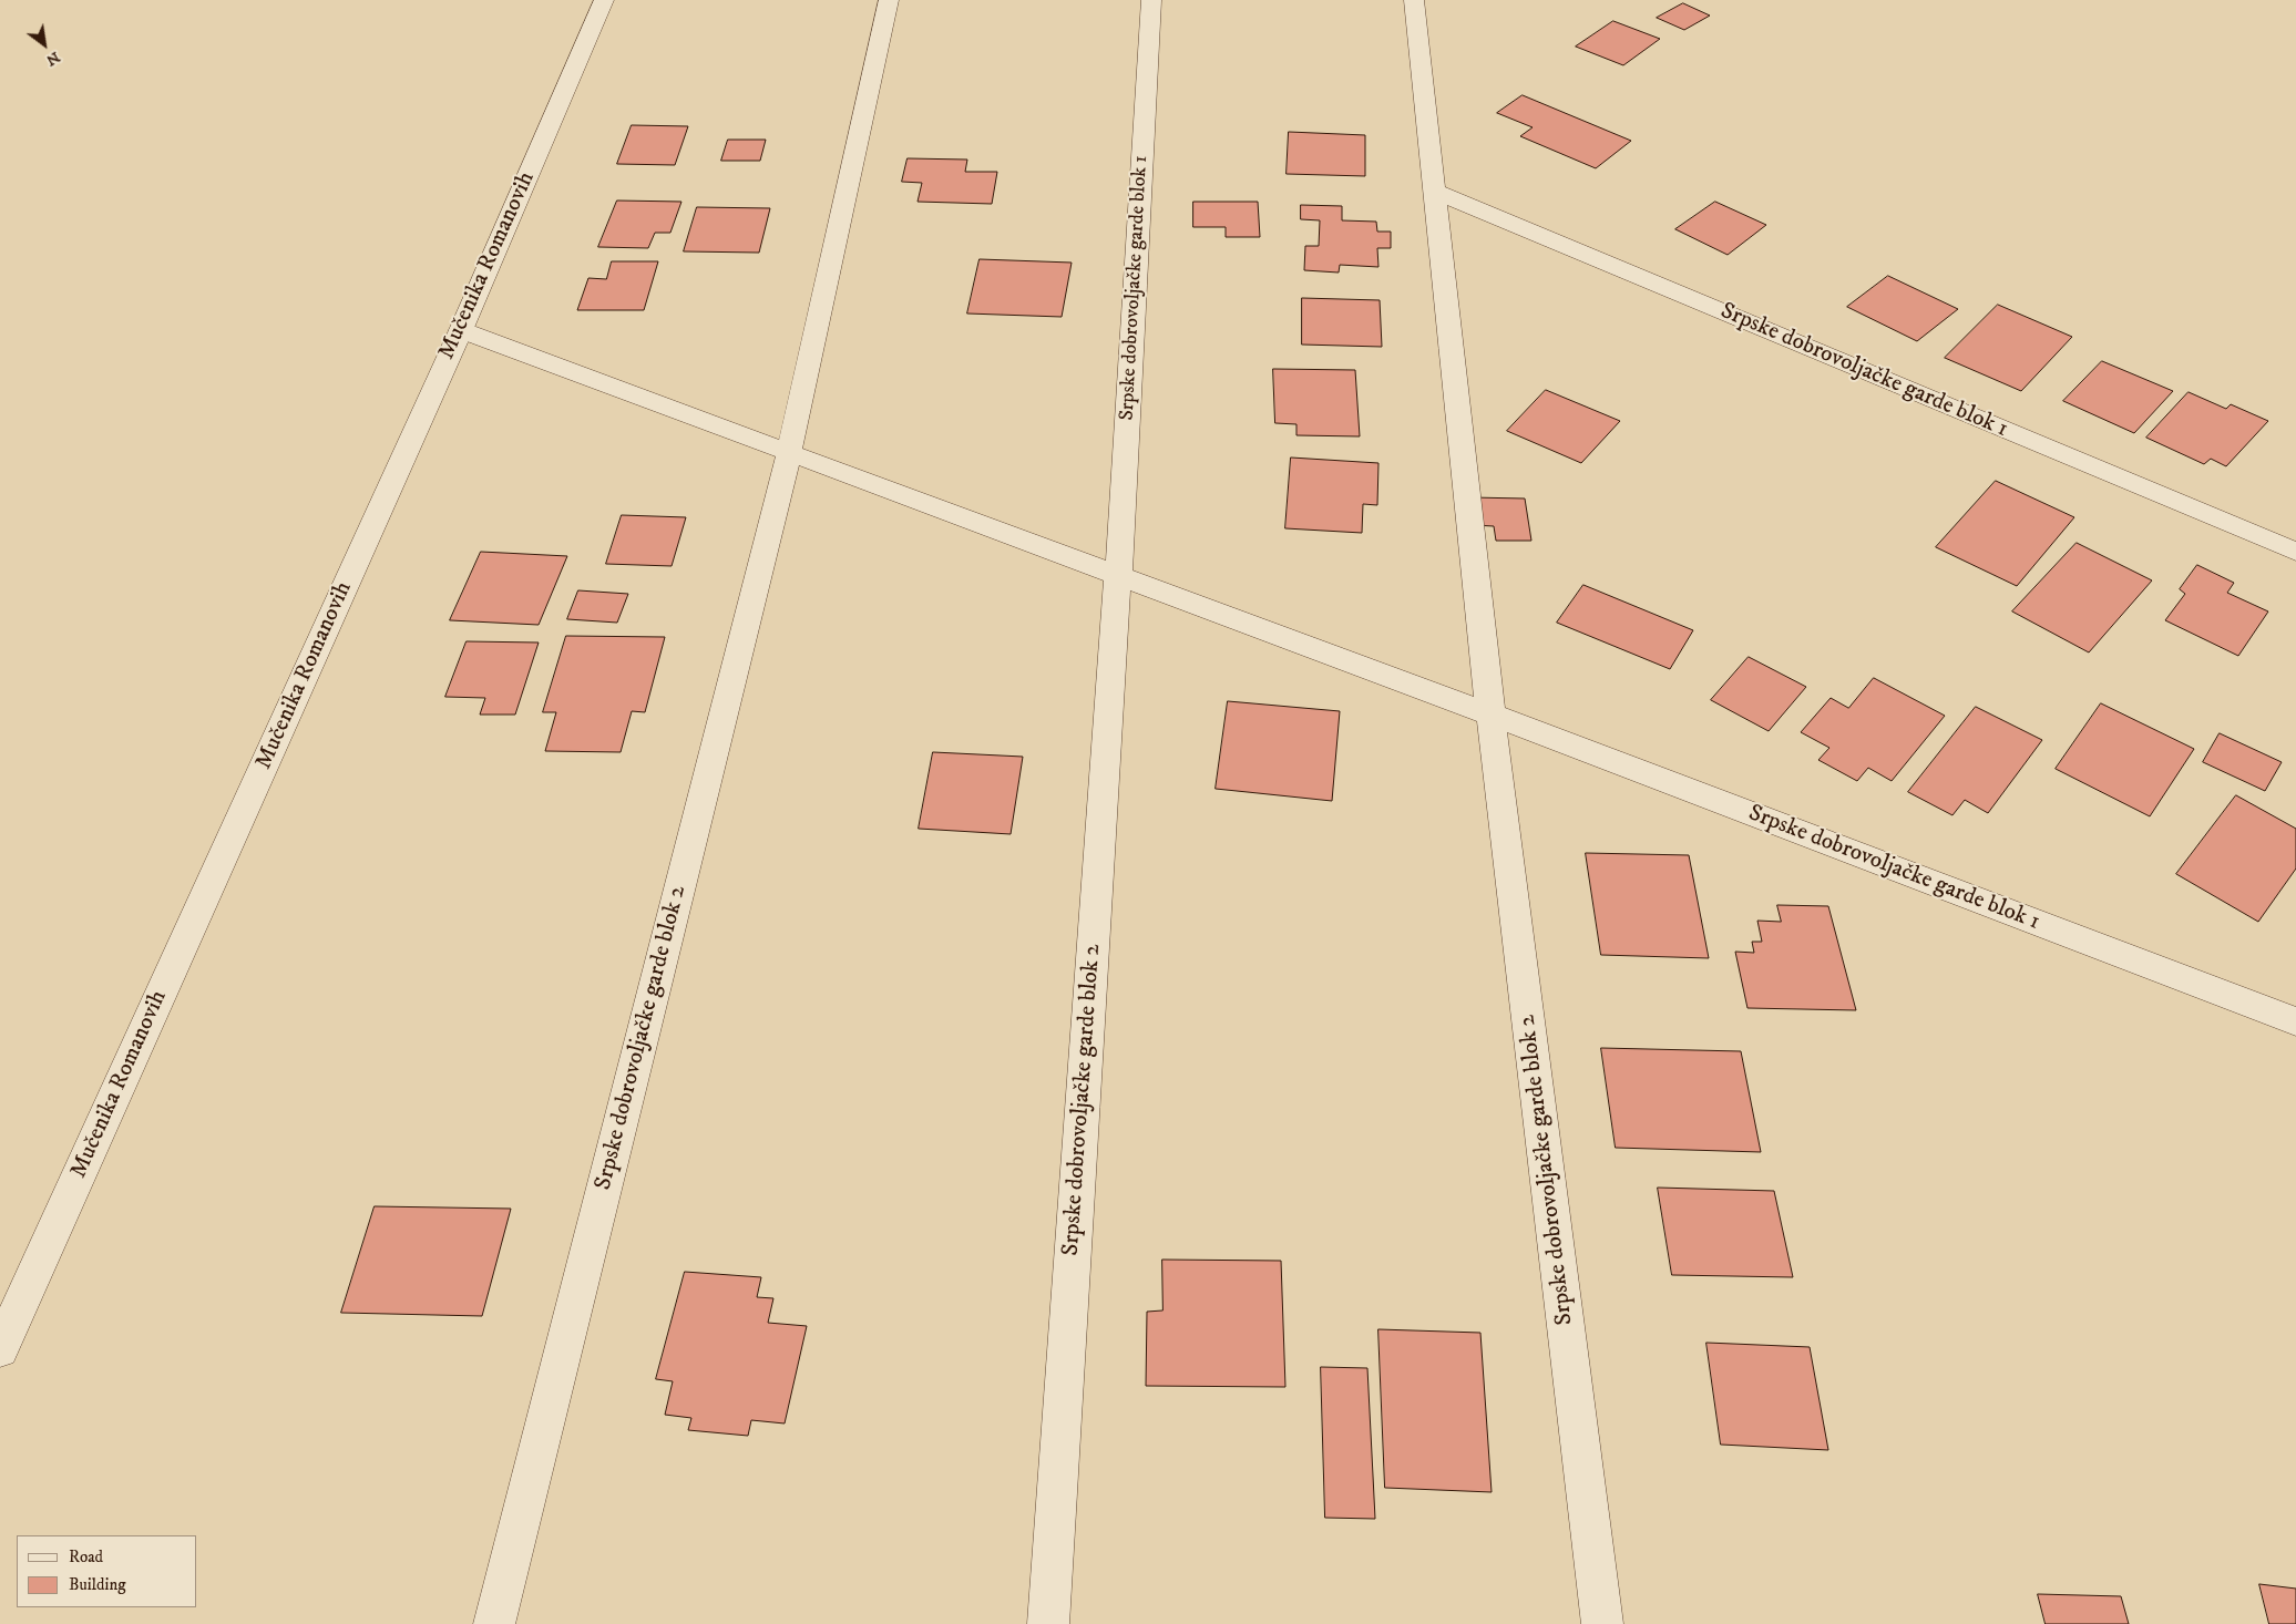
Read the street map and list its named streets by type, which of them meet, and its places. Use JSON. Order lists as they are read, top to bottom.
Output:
{
  "streets": {
    "street": ["Mučenika Romanovih", "Srpske dobrovoljačke garde blok 1", "Srpske dobrovoljačke garde blok 2"]
  },
  "crossings": [
    ["Mučenika Romanovih", "Srpske dobrovoljačke garde blok 1"],
    ["Srpske dobrovoljačke garde blok 1", "Srpske dobrovoljačke garde blok 2"]
  ],
  "legend": ["Road", "Building"],
  "north": "bottom right"
}
